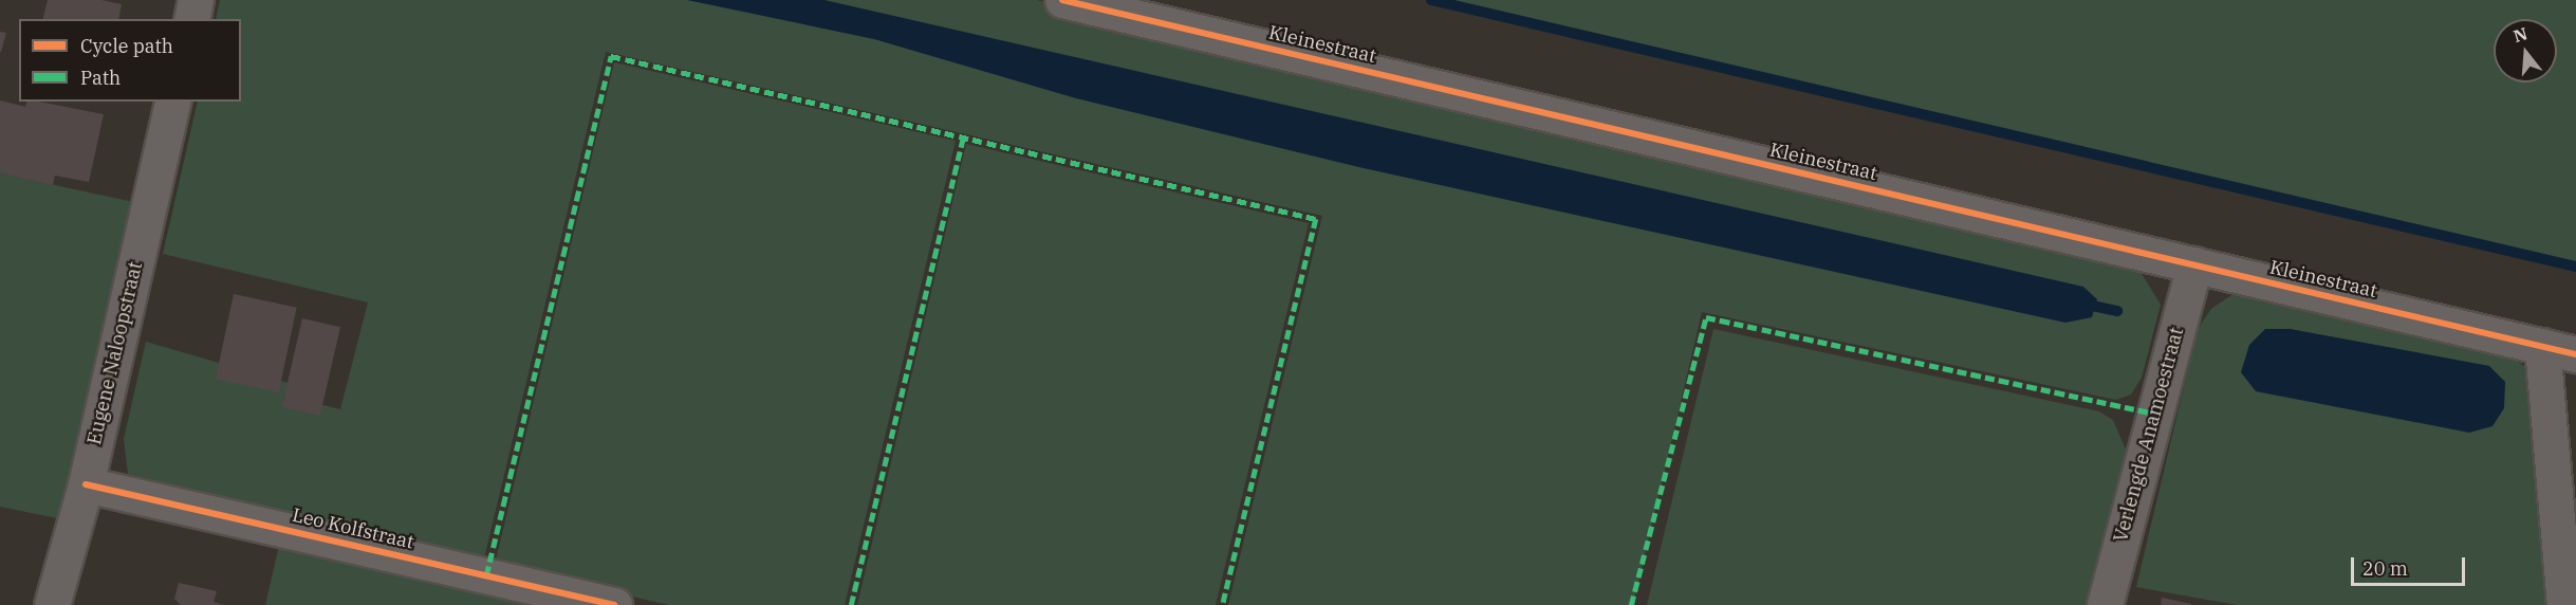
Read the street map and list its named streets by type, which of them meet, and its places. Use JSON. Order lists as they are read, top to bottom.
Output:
{
  "streets": {
    "street": [
      "Kleinestraat",
      "Eugene Naloopstraat",
      "Verlengde Anamoestraat",
      "Leo Kolfstraat"
    ]
  },
  "crossings": [
    ["Kleinestraat", "Verlengde Anamoestraat"],
    ["Eugene Naloopstraat", "Leo Kolfstraat"]
  ],
  "legend": ["Cycle path", "Path"],
  "scale_bar": "20 m",
  "north": "top"
}
